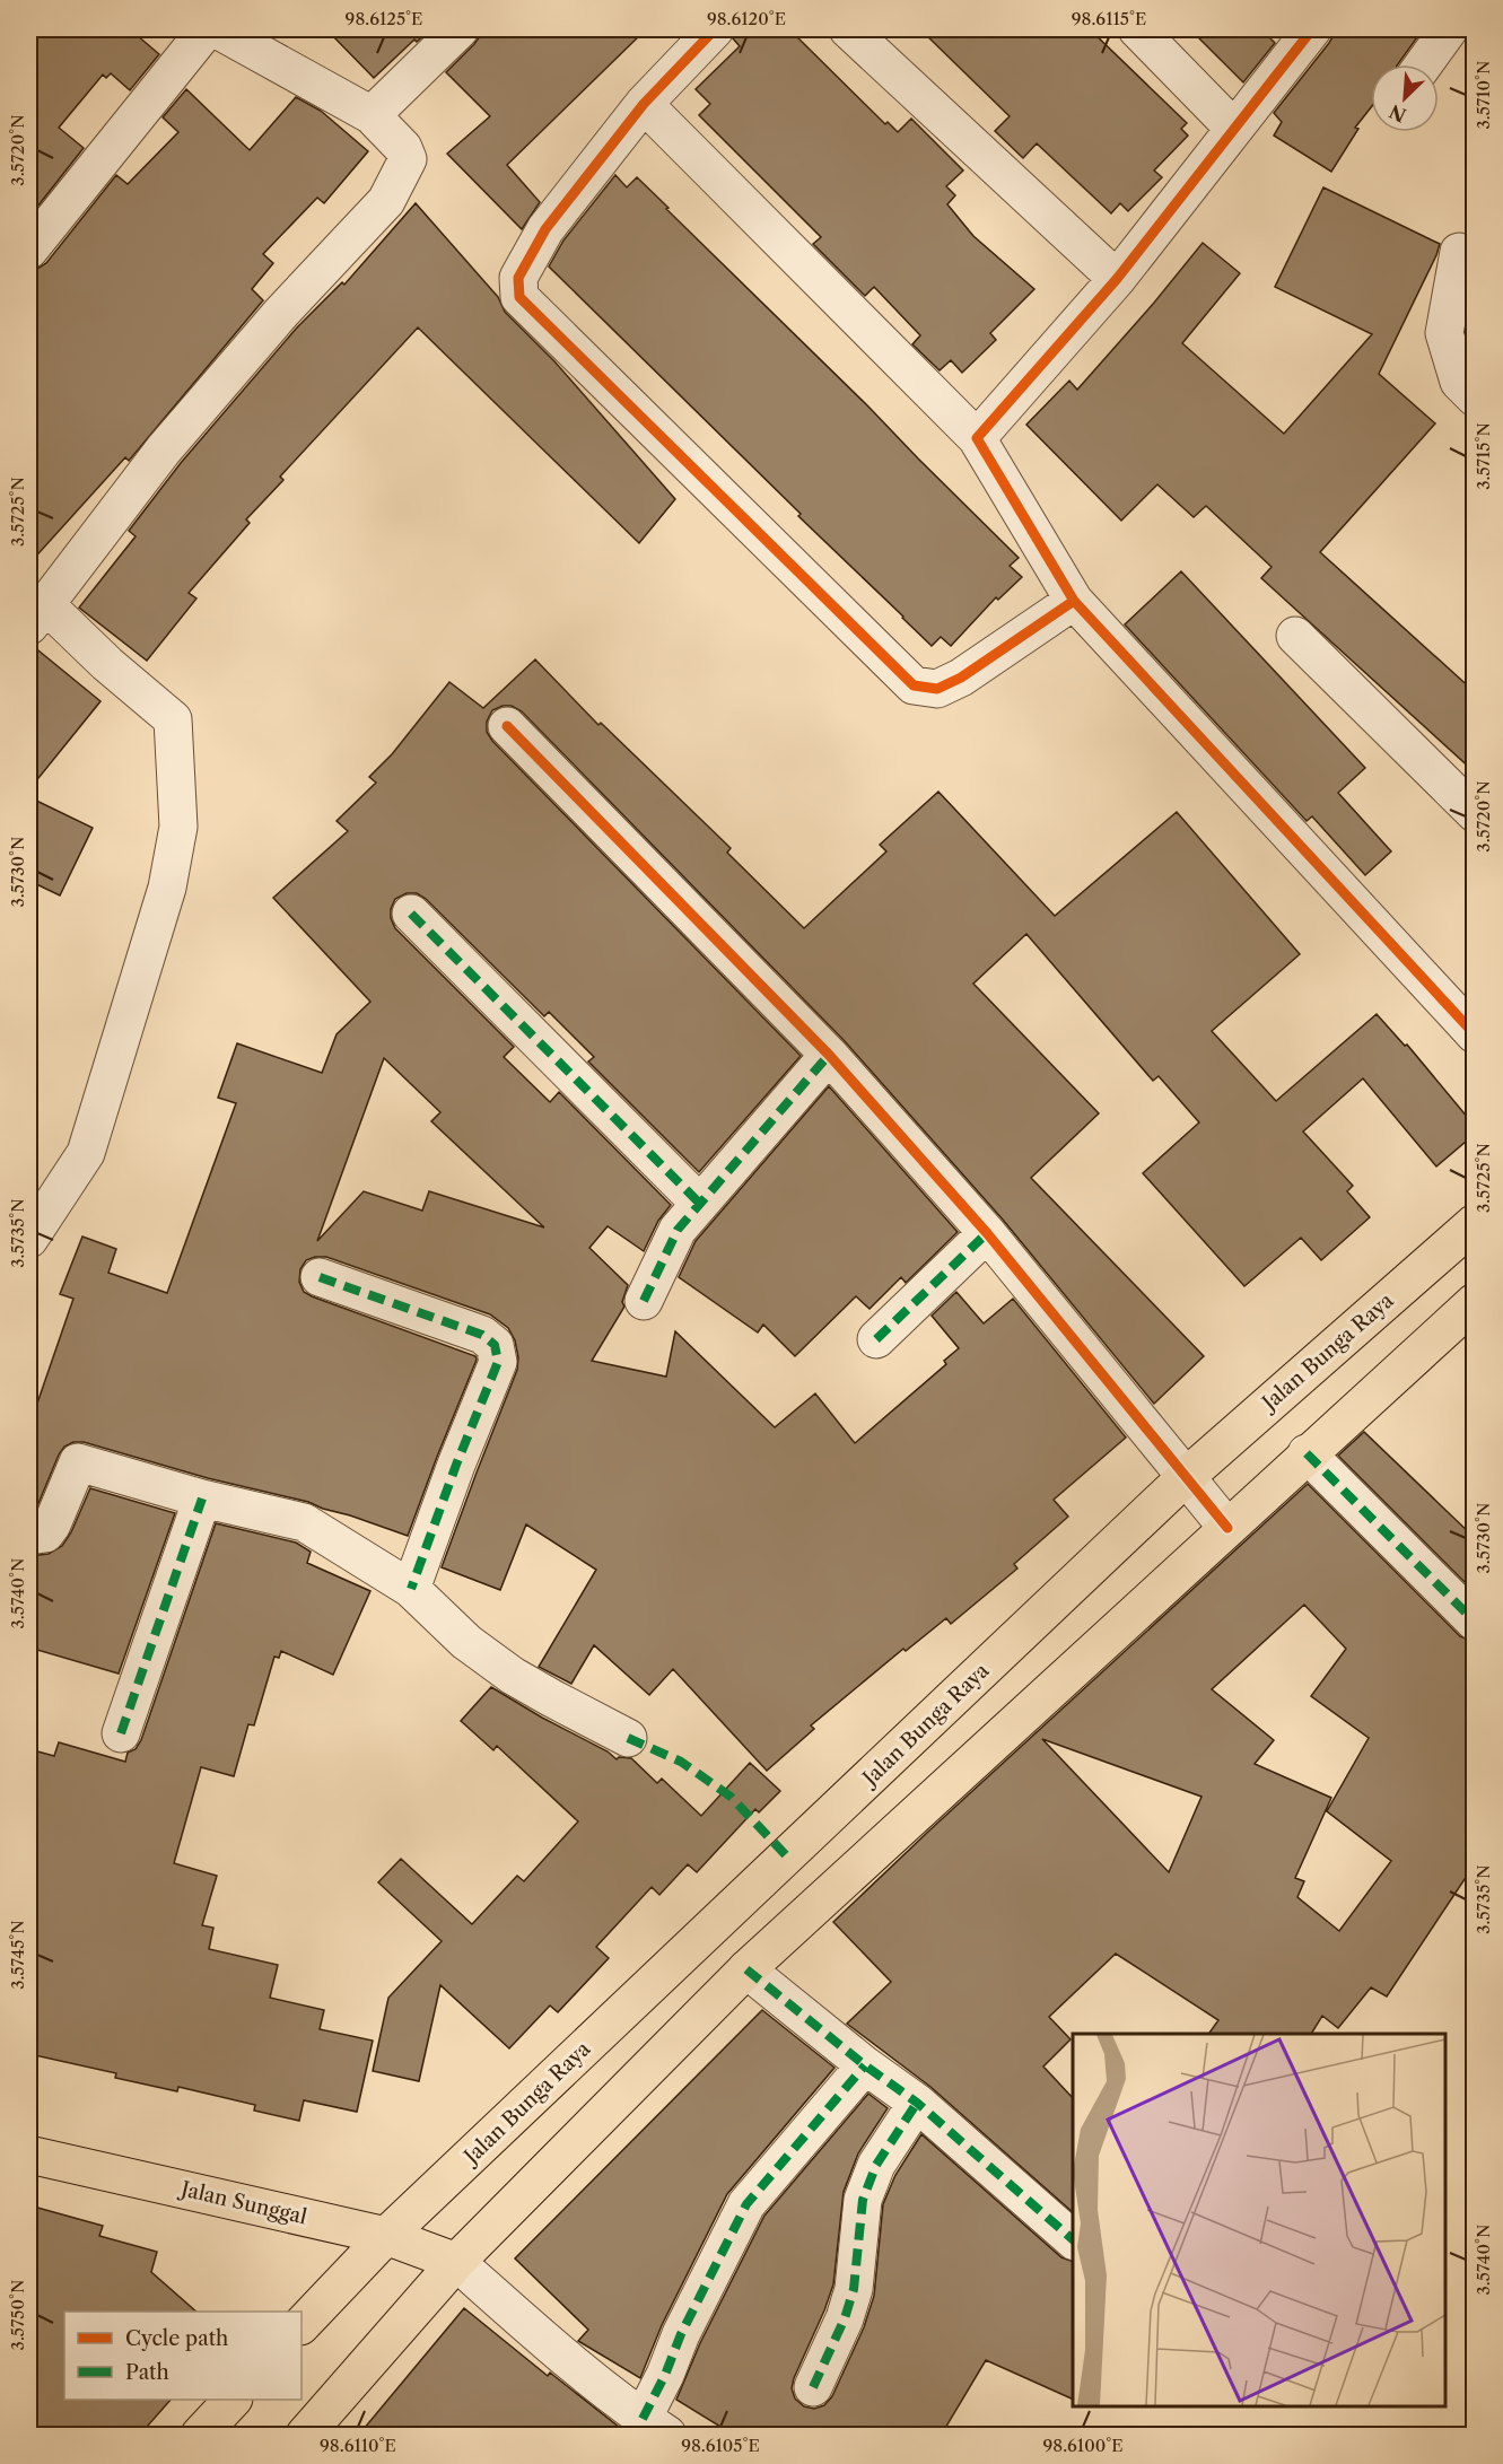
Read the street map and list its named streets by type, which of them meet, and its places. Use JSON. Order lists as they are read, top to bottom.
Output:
{
  "streets": {
    "main road": ["Jalan Bunga Raya", "Jalan Sunggal"]
  },
  "crossings": [
    ["Jalan Bunga Raya", "Jalan Sunggal"]
  ],
  "legend": ["Cycle path", "Path"],
  "north": "bottom left",
  "coordinates": [
    "98.6125°E",
    "98.6120°E",
    "98.6115°E",
    "3.5710°N",
    "3.5720°N",
    "3.5715°N",
    "3.5725°N",
    "3.5730°N",
    "3.5735°N",
    "3.5740°N",
    "3.5745°N",
    "3.5750°N",
    "98.6110°E",
    "98.6105°E",
    "98.6100°E"
  ]
}
